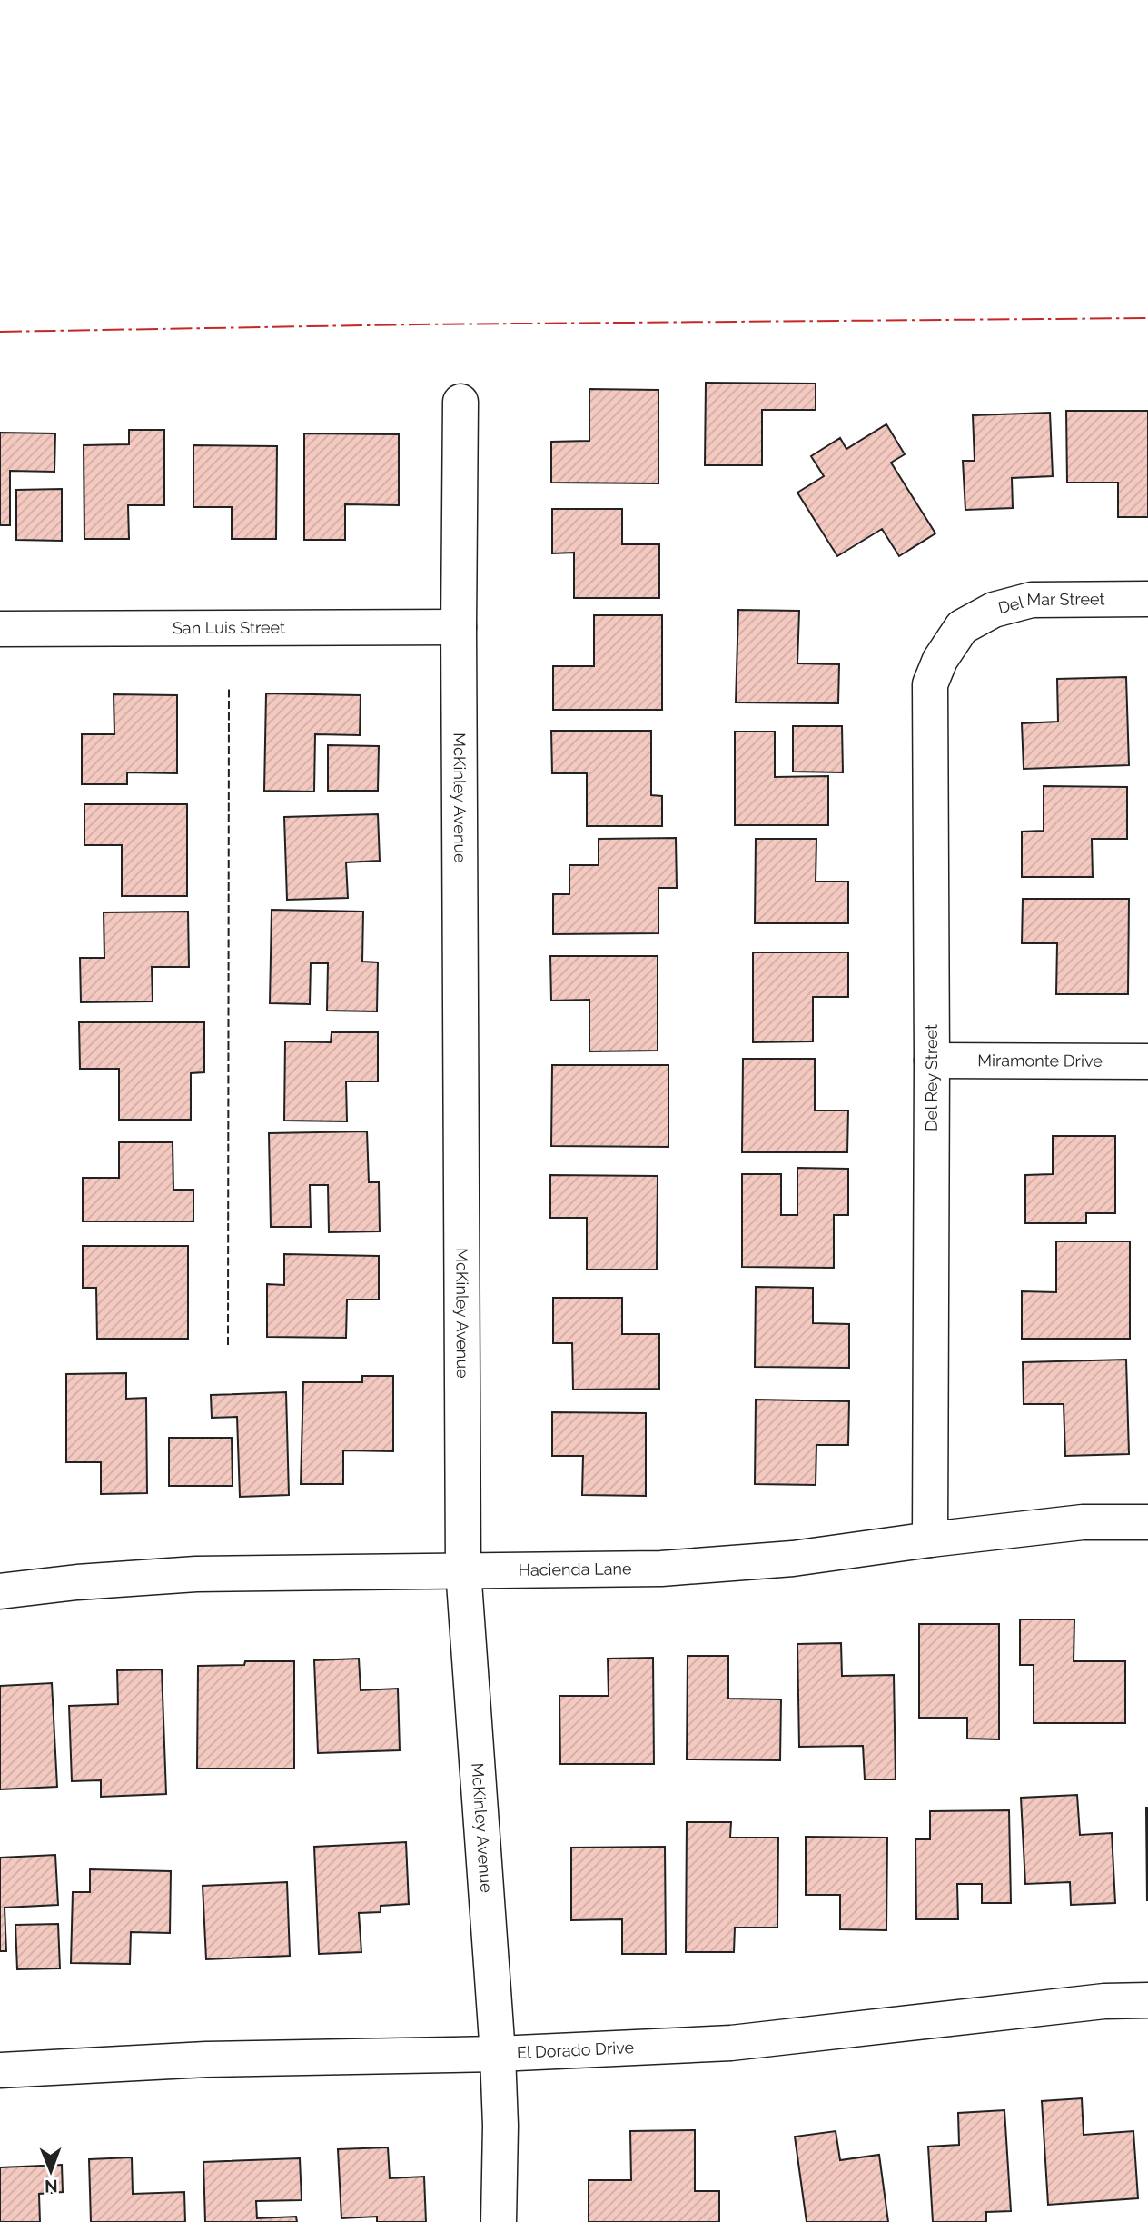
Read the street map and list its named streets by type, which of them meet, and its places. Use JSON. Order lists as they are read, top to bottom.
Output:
{
  "streets": {
    "street": [
      "Del Mar Street",
      "San Luis Street",
      "McKinley Avenue",
      "Miramonte Drive",
      "Del Rey Street",
      "Hacienda Lane",
      "El Dorado Drive"
    ]
  },
  "crossings": [
    ["Del Mar Street", "Del Rey Street"],
    ["San Luis Street", "McKinley Avenue"],
    ["McKinley Avenue", "Hacienda Lane"],
    ["McKinley Avenue", "El Dorado Drive"],
    ["Miramonte Drive", "Del Rey Street"],
    ["Del Rey Street", "Hacienda Lane"]
  ],
  "north": "bottom"
}
